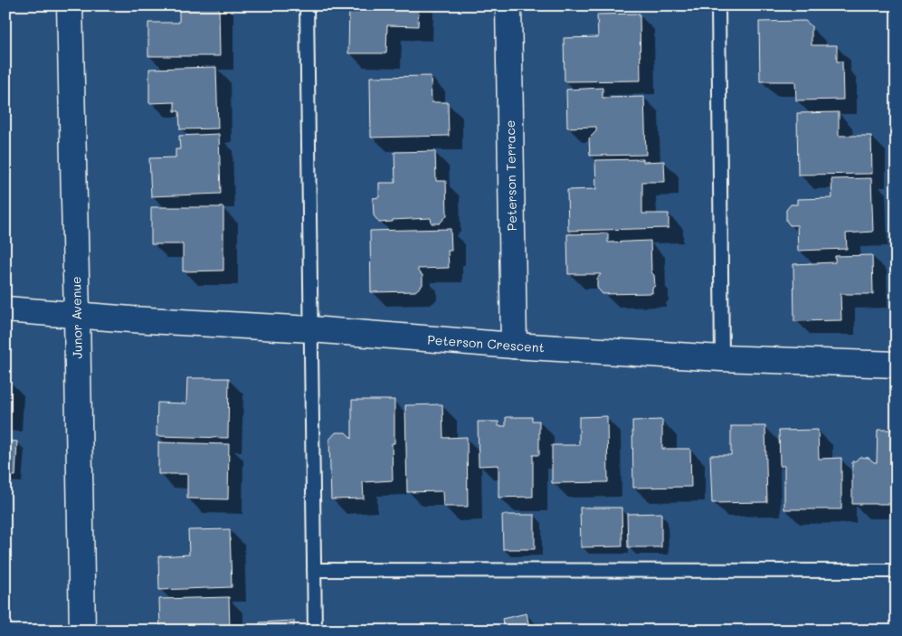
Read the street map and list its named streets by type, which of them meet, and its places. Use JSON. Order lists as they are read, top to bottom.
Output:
{
  "streets": {
    "street": ["Peterson Terrace", "Junor Avenue", "Peterson Crescent"]
  },
  "crossings": [
    ["Peterson Terrace", "Peterson Crescent"],
    ["Junor Avenue", "Peterson Crescent"]
  ]
}
